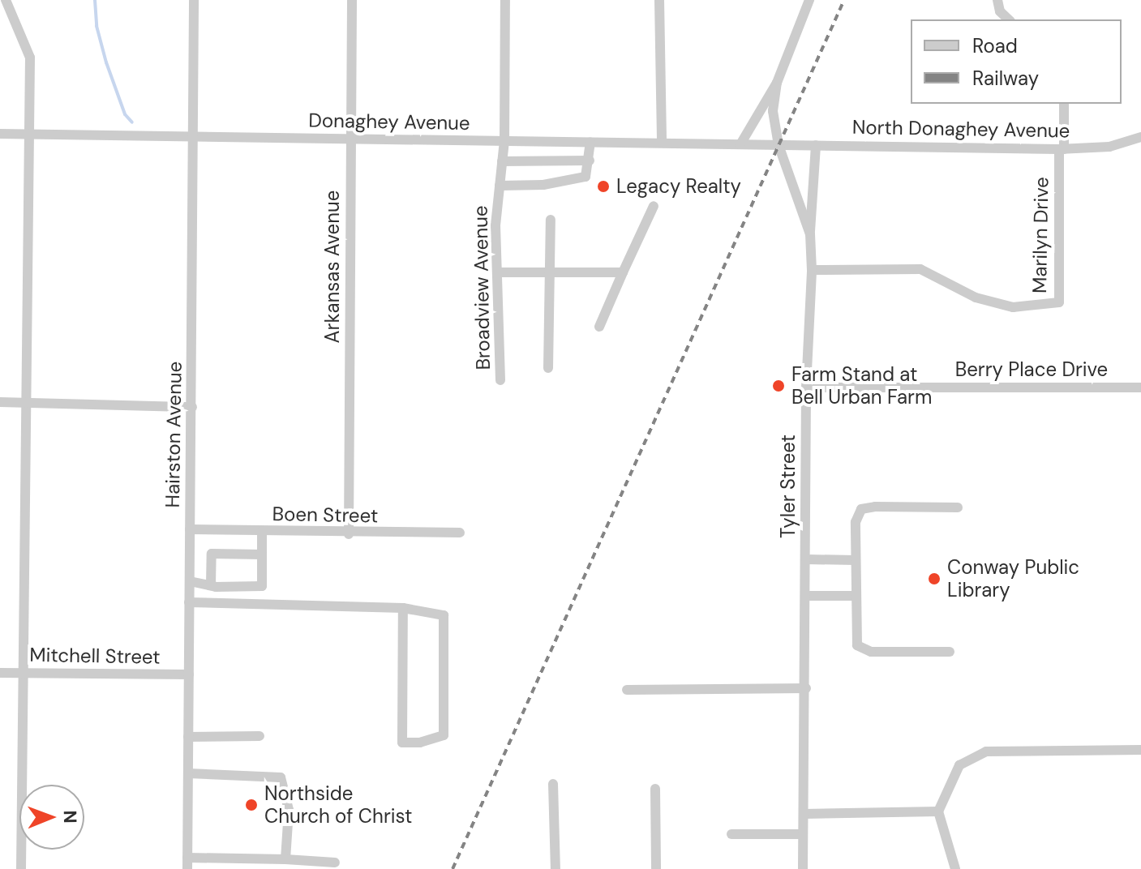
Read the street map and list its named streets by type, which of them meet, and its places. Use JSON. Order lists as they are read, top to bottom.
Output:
{
  "streets": {
    "street": [
      "Donaghey Avenue",
      "North Donaghey Avenue",
      "Marilyn Drive",
      "Arkansas Avenue",
      "Broadview Avenue",
      "Berry Place Drive",
      "Hairston Avenue",
      "Tyler Street",
      "Boen Street",
      "Mitchell Street"
    ]
  },
  "crossings": [
    ["Donaghey Avenue", "North Donaghey Avenue"],
    ["Donaghey Avenue", "Arkansas Avenue"],
    ["Donaghey Avenue", "Broadview Avenue"],
    ["Donaghey Avenue", "Hairston Avenue"],
    ["Donaghey Avenue", "Tyler Street"],
    ["North Donaghey Avenue", "Marilyn Drive"],
    ["North Donaghey Avenue", "Tyler Street"],
    ["Marilyn Drive", "Tyler Street"],
    ["Arkansas Avenue", "Boen Street"],
    ["Berry Place Drive", "Tyler Street"],
    ["Hairston Avenue", "Boen Street"],
    ["Hairston Avenue", "Mitchell Street"]
  ],
  "places": [
    "Legacy Realty",
    "Farm Stand at Bell Urban Farm",
    "Conway Public Library",
    "Northside Church of Christ"
  ],
  "legend": ["Road", "Railway"],
  "north": "right"
}
